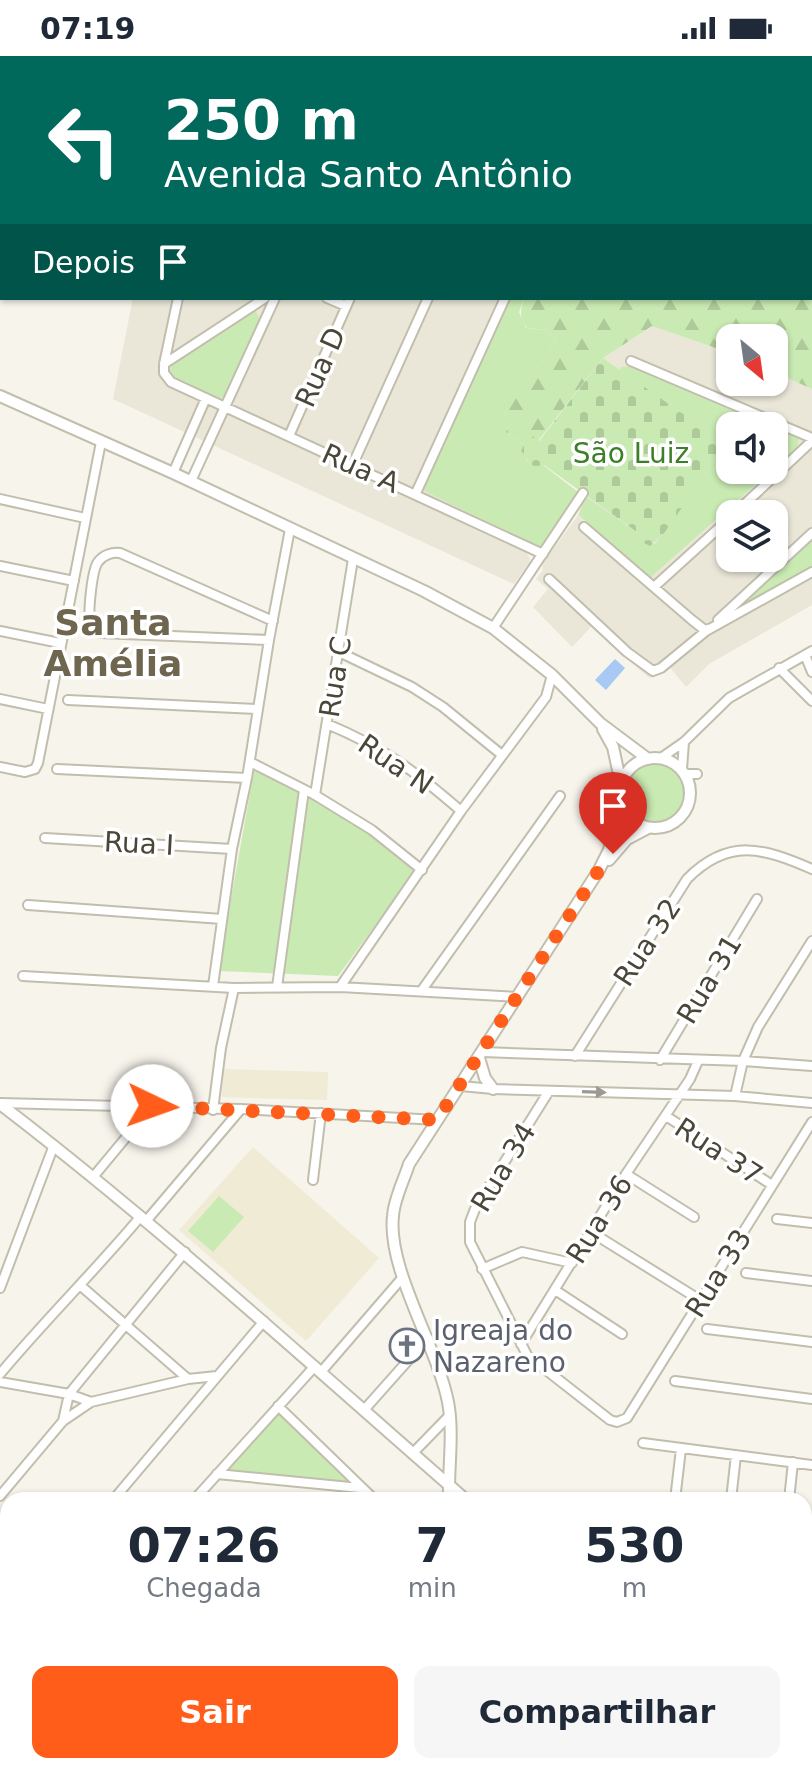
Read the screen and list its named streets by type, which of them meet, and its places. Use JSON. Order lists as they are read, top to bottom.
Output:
{
  "streets": {
    "street": [
      "Rua D",
      "Rua A",
      "Rua C",
      "Rua N",
      "Rua I",
      "Rua 32",
      "Rua 31",
      "Rua 37",
      "Rua 34",
      "Rua 36",
      "Rua 33"
    ]
  },
  "crossings": [
    ["Rua D", "Rua A"],
    ["Rua C", "Rua N"],
    ["Rua 37", "Rua 36"],
    ["Rua 37", "Rua 33"],
    ["Rua 34", "Rua 36"],
    ["Rua 34", "Rua 33"]
  ],
  "districts": ["Santa Amélia"],
  "parks": ["São Luiz"],
  "places": {
    "church": ["Igreaja do Nazareno"]
  },
  "north": "bottom right",
  "page": {
    "status": "07:19",
    "turn": ["250 m", "Avenida Santo Antônio"],
    "then": "Depois",
    "eta": [
      "07:26",
      "Chegada",
      "7",
      "min",
      "530",
      "m"
    ],
    "buttons": ["Sair", "Compartilhar"]
  }
}
